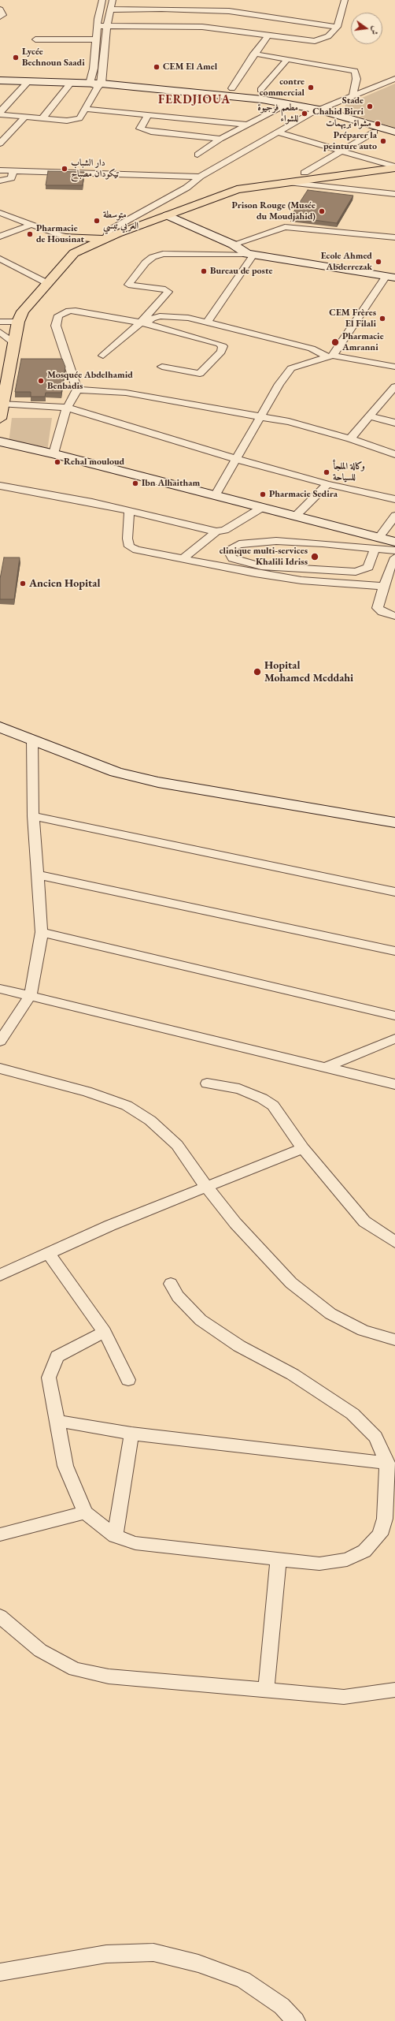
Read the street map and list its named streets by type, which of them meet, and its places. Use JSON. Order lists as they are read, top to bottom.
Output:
{
  "districts": ["FERDJIOUA"],
  "places": [
    "Lycée Bechnoun Saadi",
    "CEM El Amel",
    "contre commercial",
    "Stade Chahid Birri",
    "مطعم فرجيوة للشواء",
    "مشواة بريهمات",
    "Préparer la peinture auto",
    "دار الشباب تيكودان مصباح",
    "Prison Rouge (Musée du Moudjahid)",
    "متوسطة العربي تبسي",
    "Pharmacie de Housinat",
    "Ecole Ahmed Abderrezak",
    "Bureau de poste",
    "CEM Frères El Filali",
    "Pharmacie Amranni",
    "Mosquée Abdelhamid Benbadis",
    "Rehal mouloud",
    "وكالة الملجأ للسياحة",
    "Ibn Alhaitham",
    "Pharmacie Sedira",
    "clinique multi-services Khalili Idriss",
    "Ancien Hopital",
    "Hopital Mohamed Meddahi"
  ],
  "north": "right"
}
